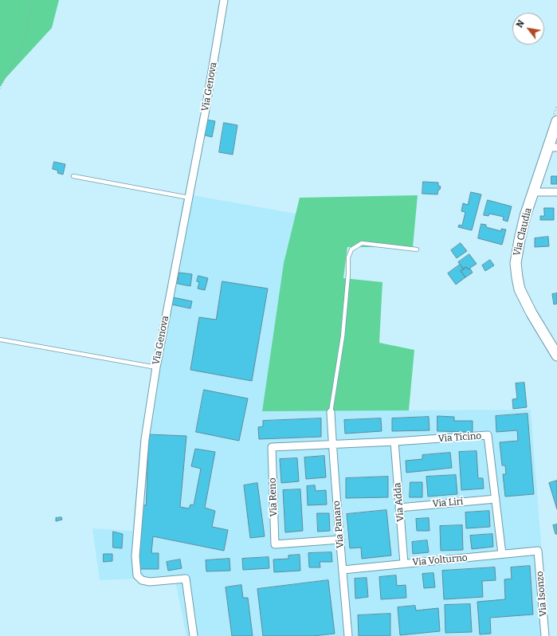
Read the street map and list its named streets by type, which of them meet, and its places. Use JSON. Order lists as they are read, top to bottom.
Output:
{
  "streets": {
    "main road": ["Via Claudia"],
    "street": [
      "Via Genova",
      "Via Ticino",
      "Via Reno",
      "Via Adda",
      "Via Liri",
      "Via Panaro",
      "Via Volturno",
      "Via Isonzo"
    ]
  },
  "crossings": [
    ["Via Ticino", "Via Reno"],
    ["Via Ticino", "Via Adda"],
    ["Via Ticino", "Via Liri"],
    ["Via Ticino", "Via Panaro"],
    ["Via Ticino", "Via Volturno"],
    ["Via Reno", "Via Panaro"],
    ["Via Adda", "Via Liri"],
    ["Via Adda", "Via Volturno"],
    ["Via Panaro", "Via Volturno"],
    ["Via Volturno", "Via Isonzo"]
  ],
  "north": "top left"
}
